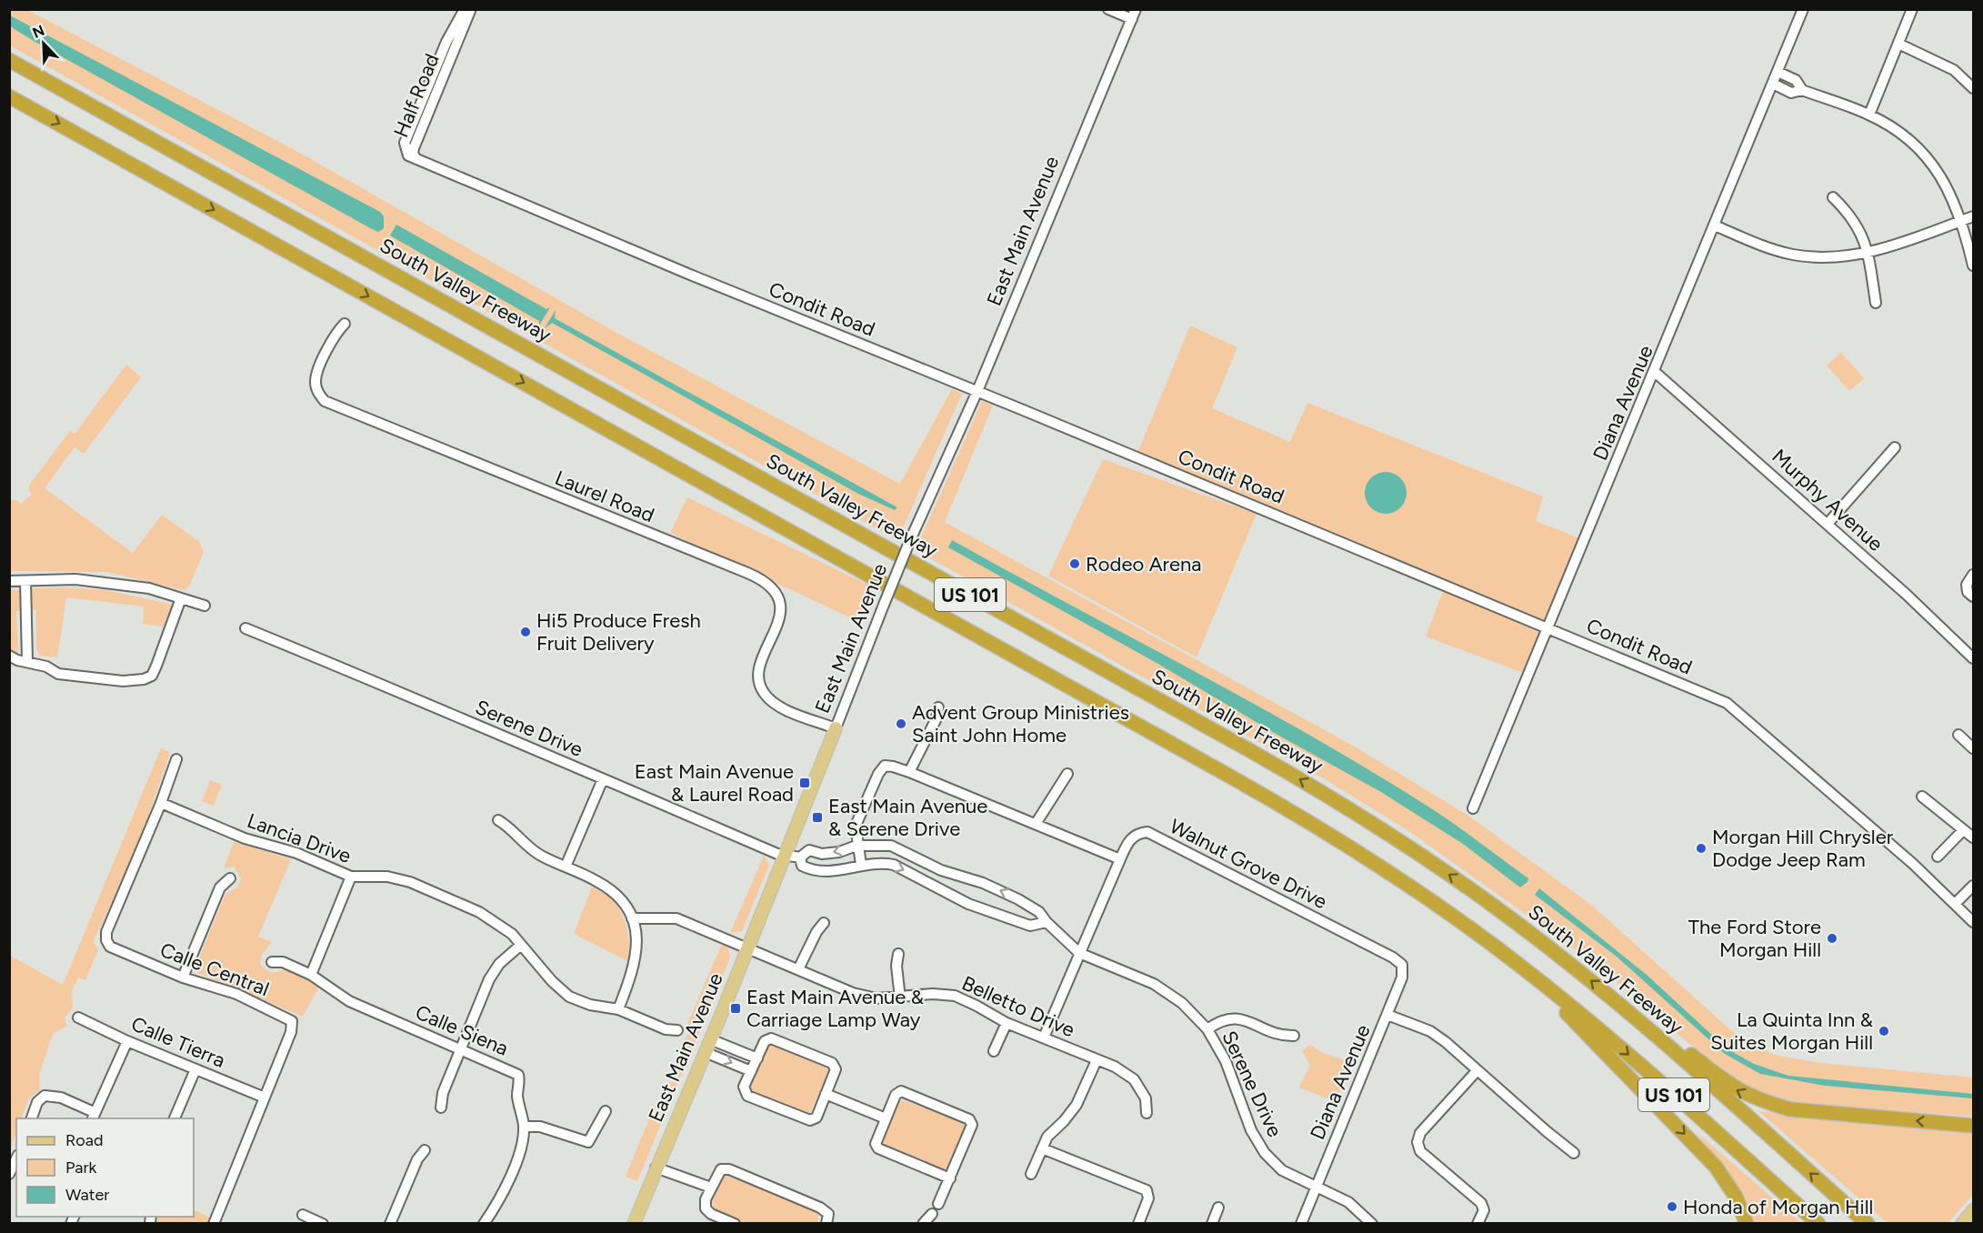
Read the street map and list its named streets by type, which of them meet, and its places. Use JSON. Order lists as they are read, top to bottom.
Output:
{
  "streets": {
    "highway": ["South Valley Freeway", "US 101"],
    "main road": ["East Main Avenue"],
    "street": [
      "Half Road",
      "Condit Road",
      "Diana Avenue",
      "Laurel Road",
      "Murphy Avenue",
      "Serene Drive",
      "Lancia Drive",
      "Walnut Grove Drive",
      "Calle Central",
      "Belletto Drive",
      "Calle Siena",
      "Calle Tierra"
    ]
  },
  "crossings": [
    ["Half Road", "Condit Road"],
    ["East Main Avenue", "Condit Road"],
    ["East Main Avenue", "Laurel Road"],
    ["East Main Avenue", "Serene Drive"],
    ["East Main Avenue", "Belletto Drive"],
    ["Condit Road", "Diana Avenue"],
    ["Diana Avenue", "Murphy Avenue"],
    ["Diana Avenue", "Serene Drive"],
    ["Diana Avenue", "Walnut Grove Drive"],
    ["Lancia Drive", "Calle Central"],
    ["Calle Central", "Calle Tierra"]
  ],
  "places": {
    "other": [
      "Rodeo Arena",
      "Hi5 Produce Fresh Fruit Delivery",
      "Advent Group Ministries Saint John Home",
      "Morgan Hill Chrysler Dodge Jeep Ram",
      "The Ford Store Morgan Hill",
      "La Quinta Inn & Suites Morgan Hill",
      "Honda of Morgan Hill"
    ],
    "transit": ["East Main Avenue & Laurel Road", "East Main Avenue & Serene Drive", "East Main Avenue & Carriage Lamp Way"]
  },
  "legend": ["Road", "Park", "Water"],
  "north": "top left"
}
